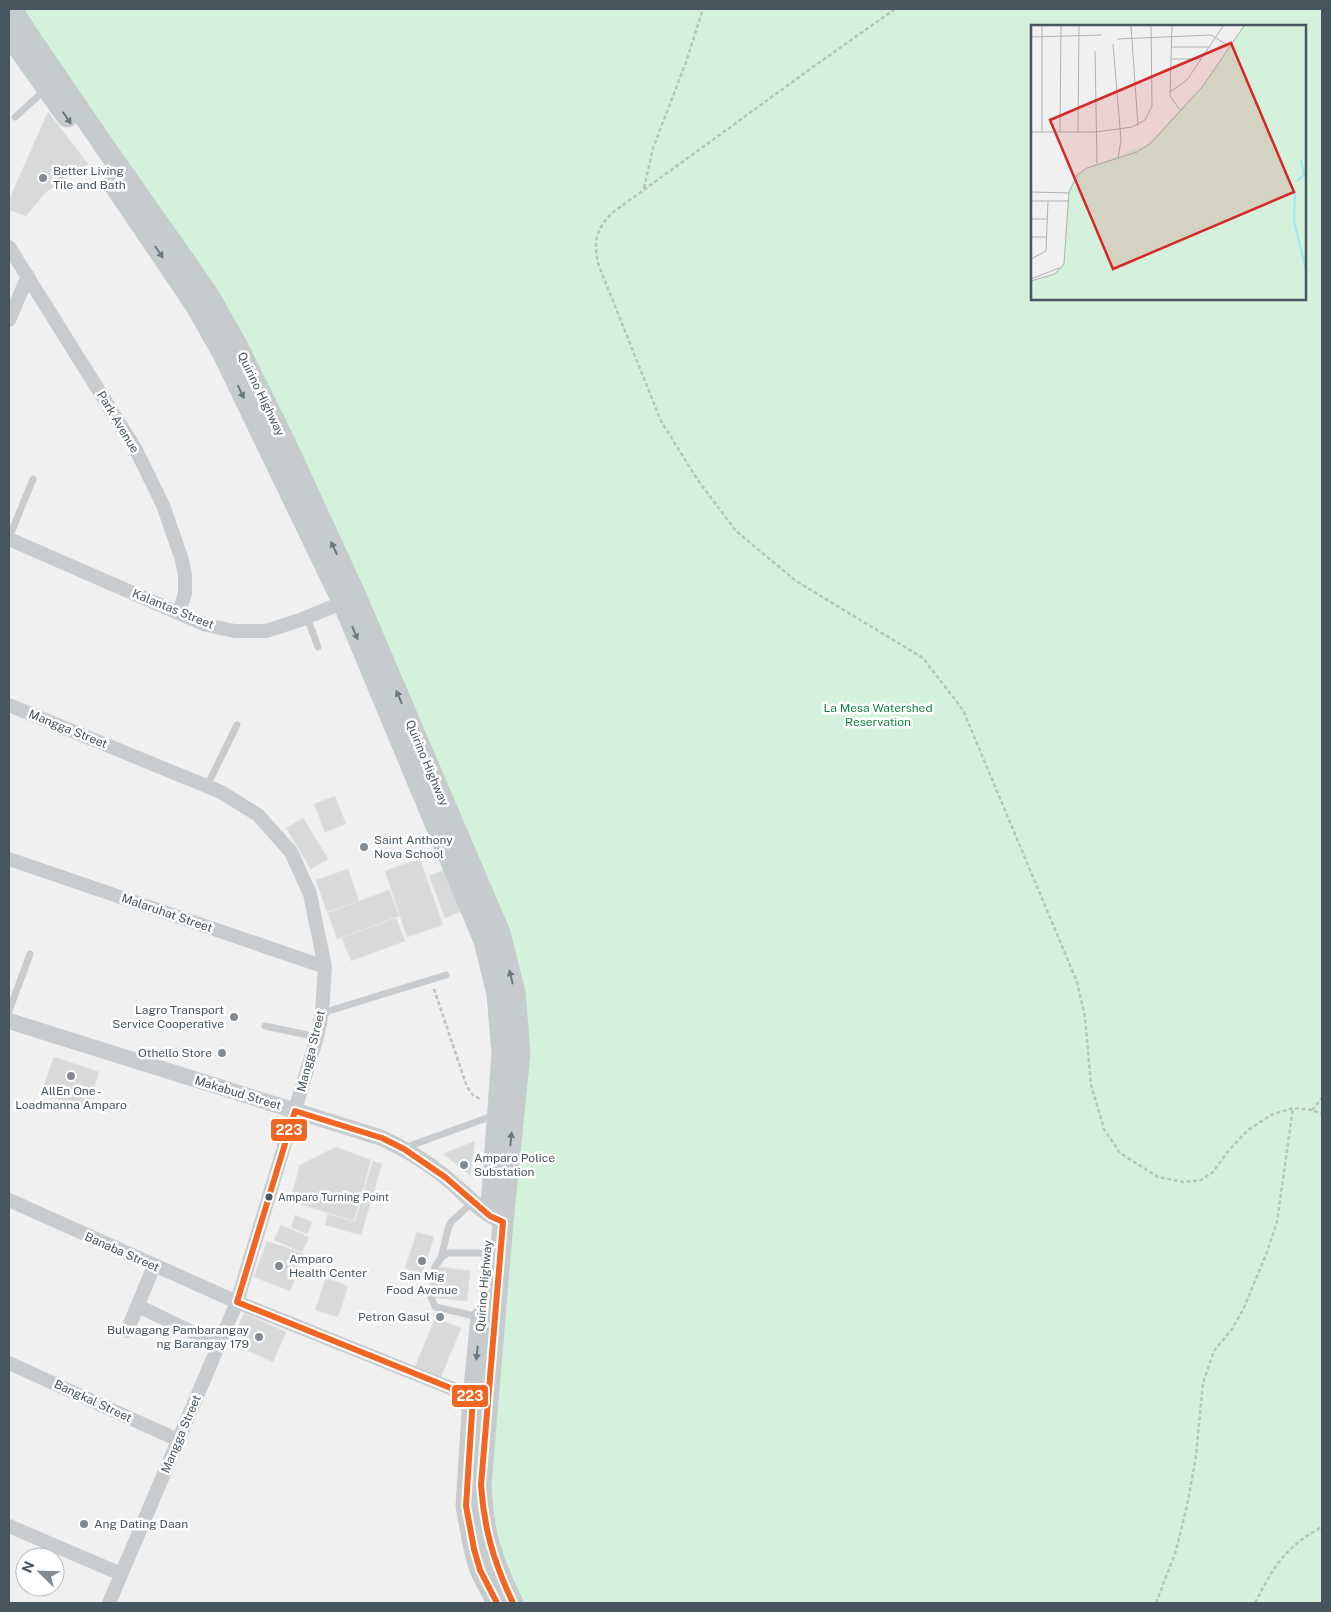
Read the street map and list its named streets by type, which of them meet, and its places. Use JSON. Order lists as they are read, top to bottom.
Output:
{
  "streets": {
    "main road": ["Quirino Highway"],
    "street": [
      "Park Avenue",
      "Kalantas Street",
      "Mangga Street",
      "Malaruhat Street",
      "Makabud Street",
      "Banaba Street",
      "Bangkal Street"
    ]
  },
  "crossings": [
    ["Quirino Highway", "Kalantas Street"],
    ["Quirino Highway", "Makabud Street"],
    ["Quirino Highway", "Banaba Street"],
    ["Park Avenue", "Kalantas Street"],
    ["Mangga Street", "Malaruhat Street"],
    ["Mangga Street", "Makabud Street"],
    ["Mangga Street", "Banaba Street"],
    ["Mangga Street", "Bangkal Street"]
  ],
  "parks": ["La Mesa Watershed Reservation"],
  "places": [
    "Better Living Tile and Bath",
    "Saint Anthony Nova School",
    "Lagro Transport Service Cooperative",
    "Othello Store",
    "AllEn One - Loadmanna Amparo",
    "Amparo Police Substation",
    "Amparo Turning Point",
    "San Mig Food Avenue",
    "Amparo Health Center",
    "Petron Gasul",
    "Bulwagang Pambarangay ng Barangay 179",
    "Ang Dating Daan"
  ],
  "lines": ["transit line 223"],
  "north": "top left"
}
